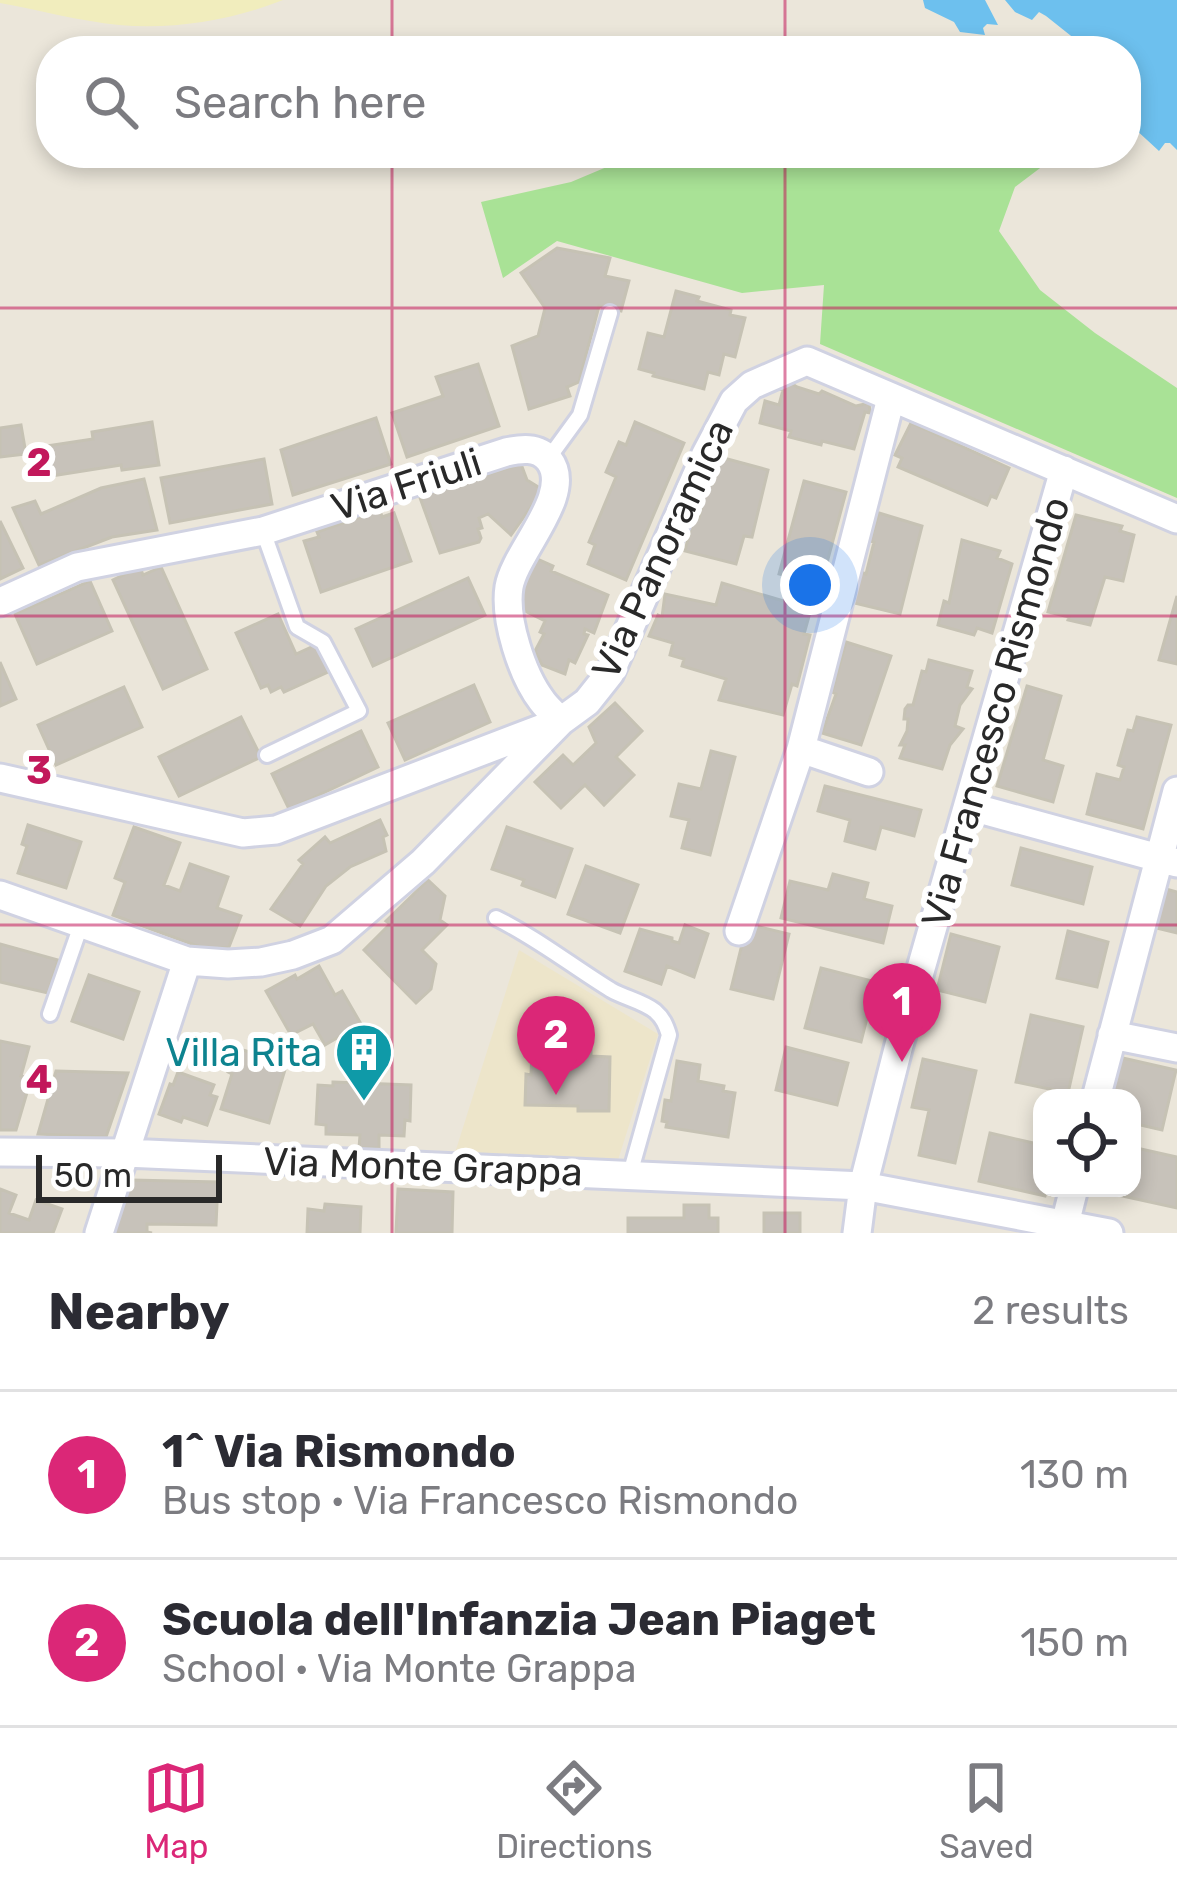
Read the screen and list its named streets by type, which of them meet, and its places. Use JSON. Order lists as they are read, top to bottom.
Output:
{
  "streets": {
    "street": [
      "Via Friuli",
      "Via Panoramica",
      "Via Francesco Rismondo",
      "Via Monte Grappa"
    ]
  },
  "crossings": [
    ["Via Panoramica", "Via Francesco Rismondo"],
    ["Via Francesco Rismondo", "Via Monte Grappa"]
  ],
  "places": {
    "building": ["Villa Rita"]
  },
  "scale_bar": "50 m",
  "page": {
    "search": "Search here",
    "pins": ["1", "2"],
    "scale": "50 m",
    "heading": ["Nearby", "2 results"],
    "list": [
      {
        "mark": "1",
        "name": "1^ Via Rismondo",
        "note": "Bus stop · Via Francesco Rismondo",
        "value": "130 m"
      },
      {
        "mark": "2",
        "name": "Scuola dell'Infanzia Jean Piaget",
        "note": "School · Via Monte Grappa",
        "value": "150 m"
      }
    ],
    "nav": ["Map", "Directions", "Saved"]
  },
  "grid": {
    "rows": ["2", "3", "4"]
  }
}
